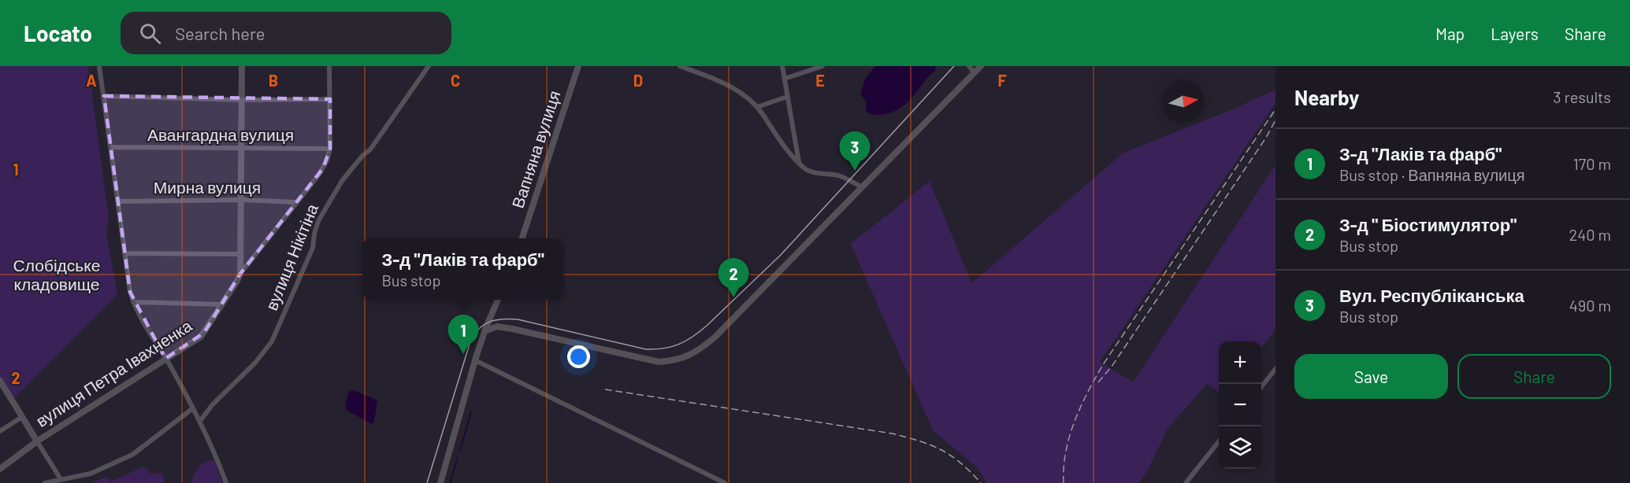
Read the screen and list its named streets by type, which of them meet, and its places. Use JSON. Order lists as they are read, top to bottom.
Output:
{
  "streets": {
    "street": [
      "Авангардна вулиця",
      "Вапняна вулиця",
      "Мирна вулиця",
      "вулиця Нікітіна",
      "вулиця Петра Івахненка"
    ]
  },
  "parks": ["Слобідське кладовище"],
  "north": "right",
  "page": {
    "header": "Locato",
    "search": "Search here",
    "nav": ["Map", "Layers", "Share"],
    "heading": ["Nearby", "3 results"],
    "list": [
      {
        "mark": "1",
        "name": "З-д \"Лаків та фарб\"",
        "note": "Bus stop · Вапняна вулиця",
        "value": "170 m"
      },
      {
        "mark": "2",
        "name": "З-д \" Біостимулятор\"",
        "note": "Bus stop",
        "value": "240 m"
      },
      {
        "mark": "3",
        "name": "Вул. Республіканська",
        "note": "Bus stop",
        "value": "490 m"
      }
    ],
    "pins": ["3", "2", "1"],
    "popup": ["З-д \"Лаків та фарб\"", "Bus stop"],
    "buttons": ["Save", "Share"],
    "map_buttons": ["+", "−"]
  },
  "grid": {
    "columns": [
      "A",
      "B",
      "C",
      "D",
      "E",
      "F"
    ],
    "rows": ["1", "2"]
  }
}
